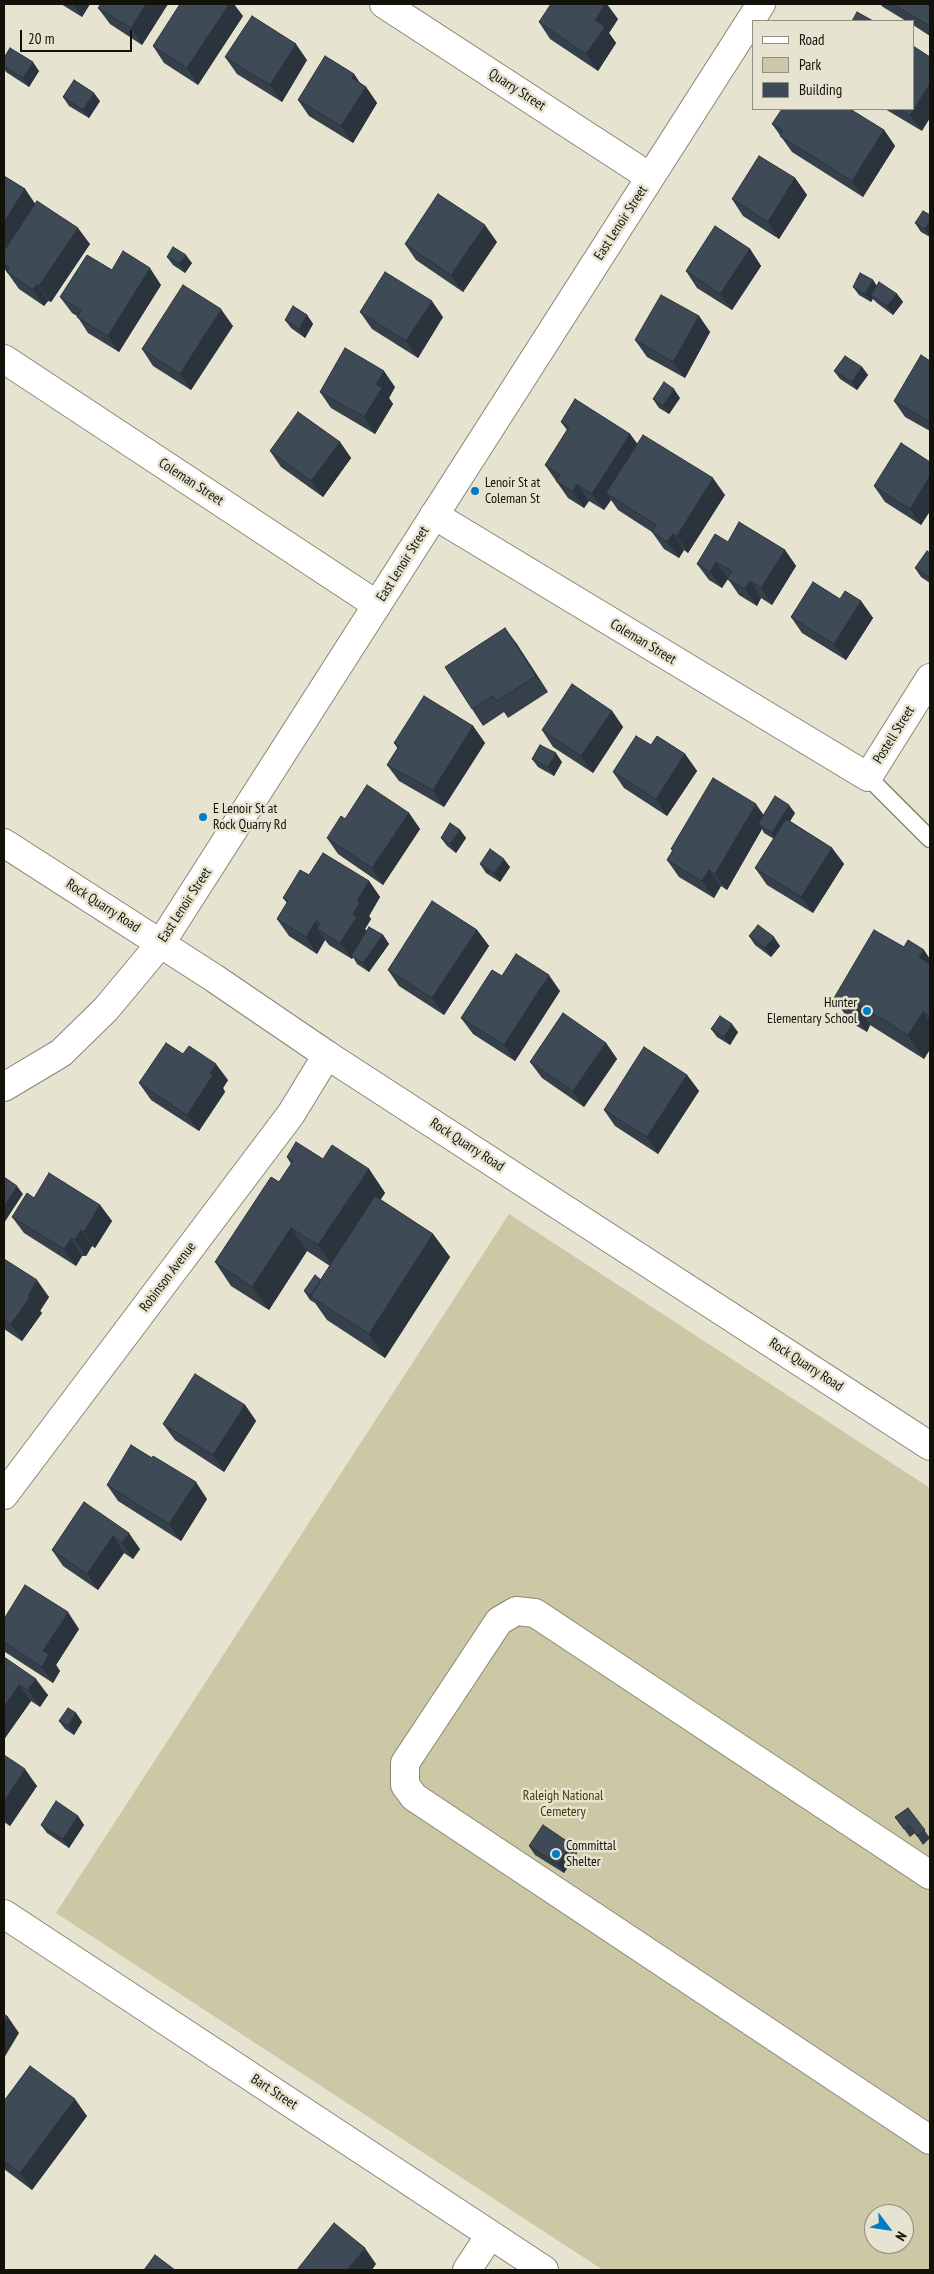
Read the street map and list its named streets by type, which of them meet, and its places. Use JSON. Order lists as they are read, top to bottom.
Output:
{
  "streets": {
    "street": [
      "Quarry Street",
      "East Lenoir Street",
      "Coleman Street",
      "Postell Street",
      "Rock Quarry Road",
      "Robinson Avenue",
      "Bart Street"
    ]
  },
  "crossings": [
    ["Quarry Street", "East Lenoir Street"],
    ["East Lenoir Street", "Coleman Street"],
    ["East Lenoir Street", "Rock Quarry Road"],
    ["Coleman Street", "Postell Street"],
    ["Rock Quarry Road", "Robinson Avenue"]
  ],
  "parks": ["Raleigh National Cemetery"],
  "places": [
    "Lenoir St at Coleman St",
    "E Lenoir St at Rock Quarry Rd",
    "Hunter Elementary School",
    "Committal Shelter"
  ],
  "legend": ["Road", "Park", "Building"],
  "scale_bar": "20 m",
  "north": "bottom right"
}
